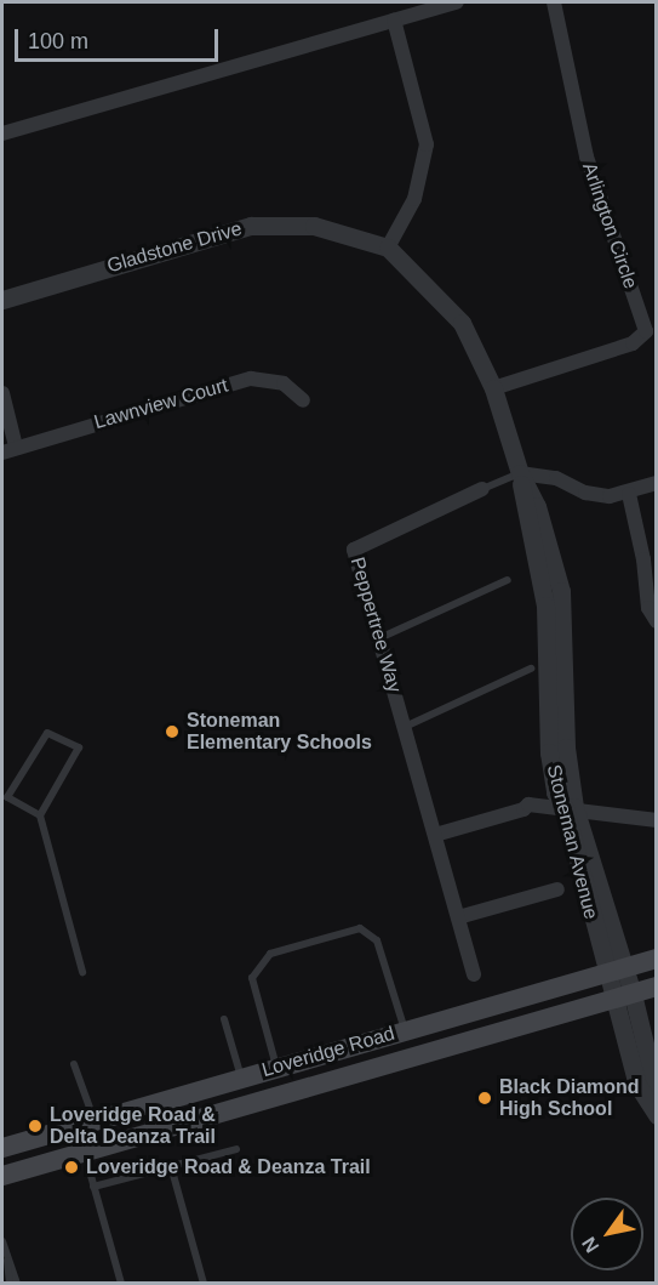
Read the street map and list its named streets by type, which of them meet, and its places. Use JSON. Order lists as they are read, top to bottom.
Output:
{
  "streets": {
    "main road": ["Loveridge Road"],
    "street": [
      "Arlington Circle",
      "Gladstone Drive",
      "Lawnview Court",
      "Peppertree Way",
      "Stoneman Avenue"
    ]
  },
  "crossings": [
    ["Arlington Circle", "Gladstone Drive"],
    ["Arlington Circle", "Stoneman Avenue"],
    ["Gladstone Drive", "Stoneman Avenue"],
    ["Peppertree Way", "Stoneman Avenue"],
    ["Stoneman Avenue", "Loveridge Road"]
  ],
  "places": [
    "Stoneman Elementary Schools",
    "Black Diamond High School",
    "Loveridge Road & Delta Deanza Trail",
    "Loveridge Road & Deanza Trail"
  ],
  "scale_bar": "100 m",
  "north": "bottom left"
}
